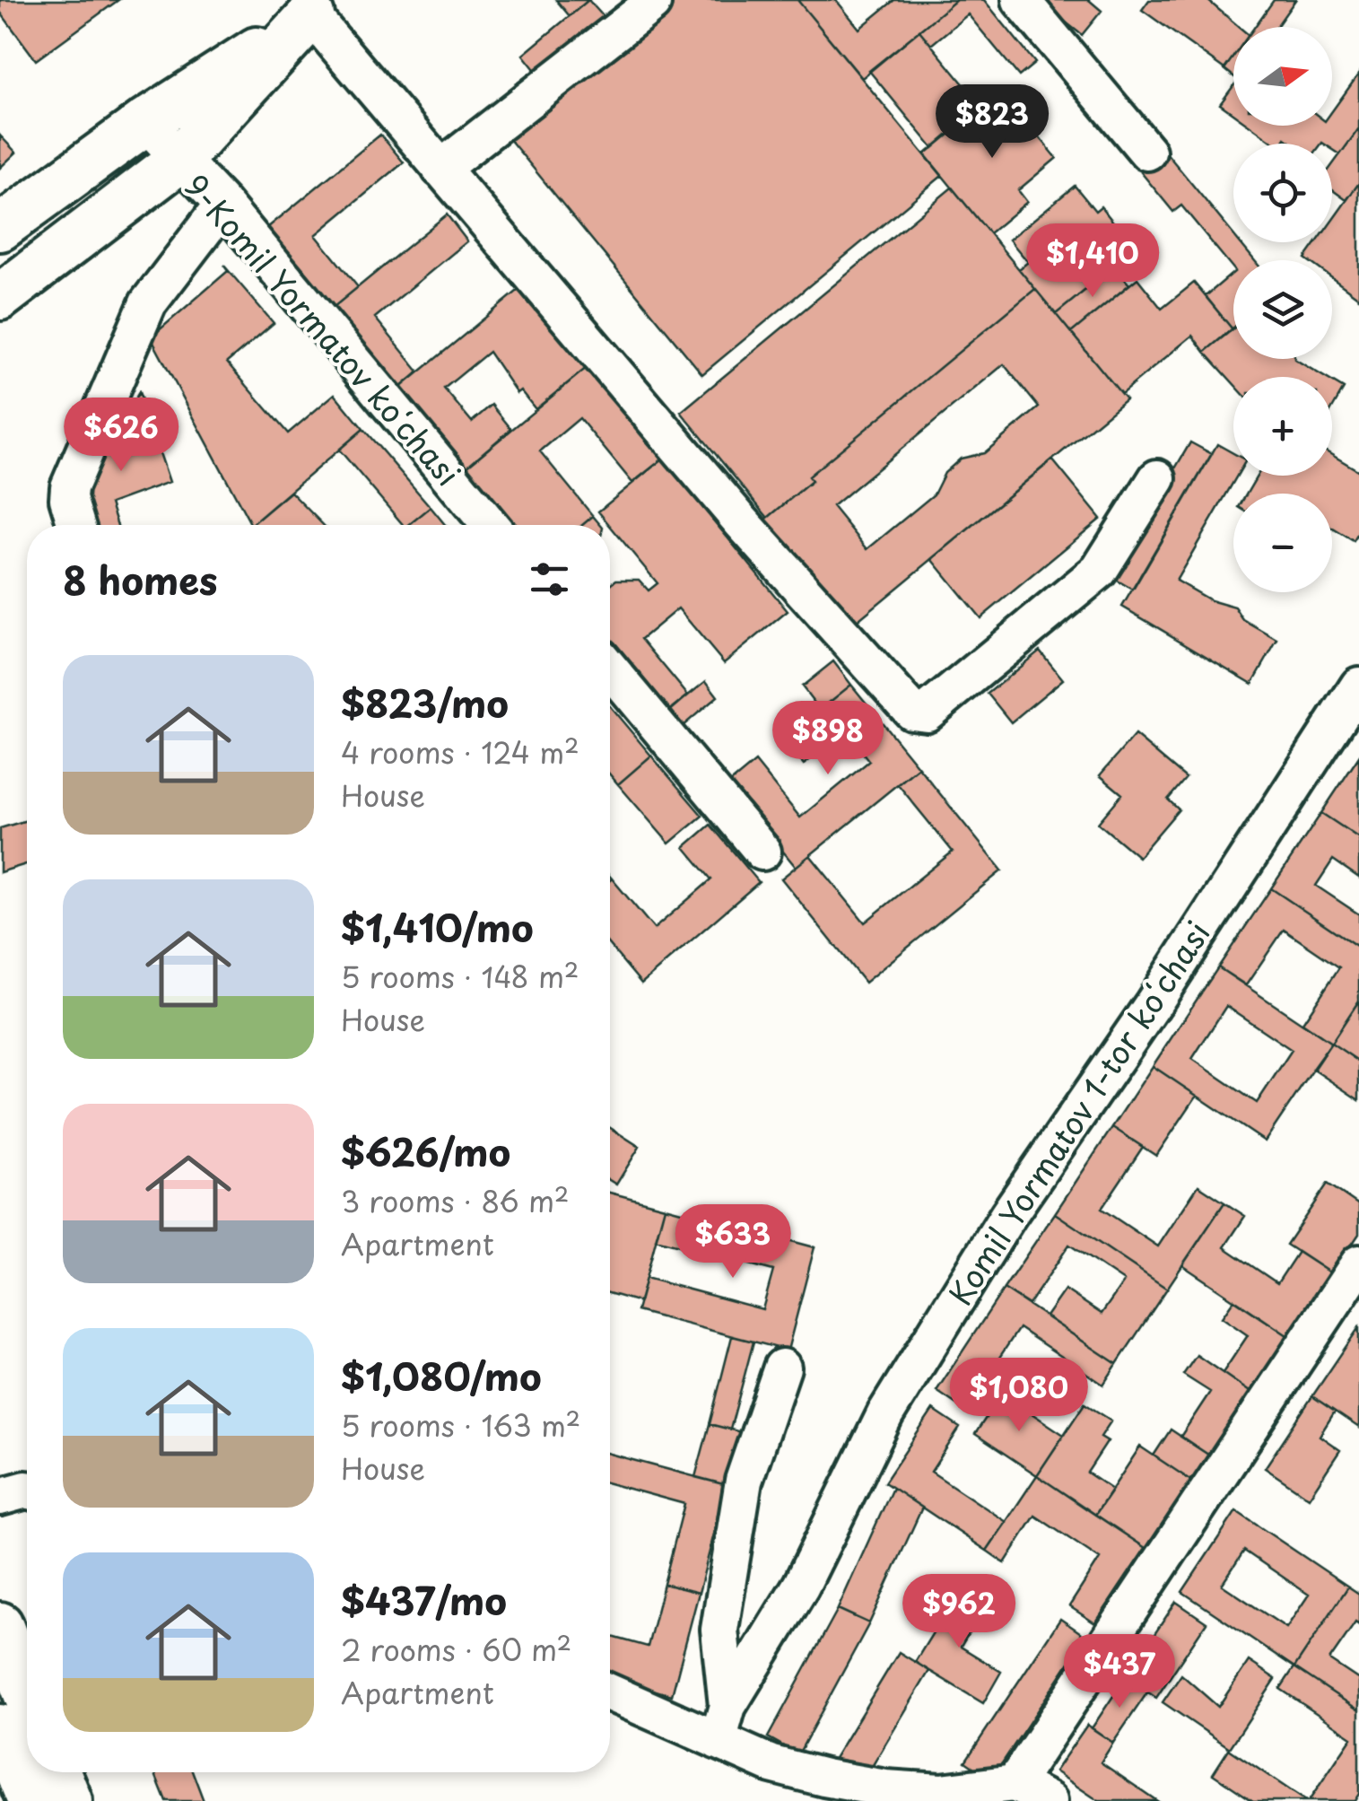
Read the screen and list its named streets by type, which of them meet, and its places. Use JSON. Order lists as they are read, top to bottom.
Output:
{
  "streets": {
    "street": ["9-Komil Yormatov koʻchasi", "Komil Yormatov 1-tor koʻchasi"]
  },
  "north": "right",
  "page": {
    "map_buttons": ["+", "−"],
    "price": [
      "$823",
      "$1,410",
      "$626",
      "$898",
      "$633",
      "$1,080",
      "$962",
      "$437"
    ],
    "heading": "8 homes",
    "list": [
      {
        "name": "$823/mo",
        "note": "4 rooms · 124 m² · House"
      },
      {
        "name": "$1,410/mo",
        "note": "5 rooms · 148 m² · House"
      },
      {
        "name": "$626/mo",
        "note": "3 rooms · 86 m² · Apartment"
      },
      {
        "name": "$1,080/mo",
        "note": "5 rooms · 163 m² · House"
      },
      {
        "name": "$437/mo",
        "note": "2 rooms · 60 m² · Apartment"
      }
    ]
  }
}
